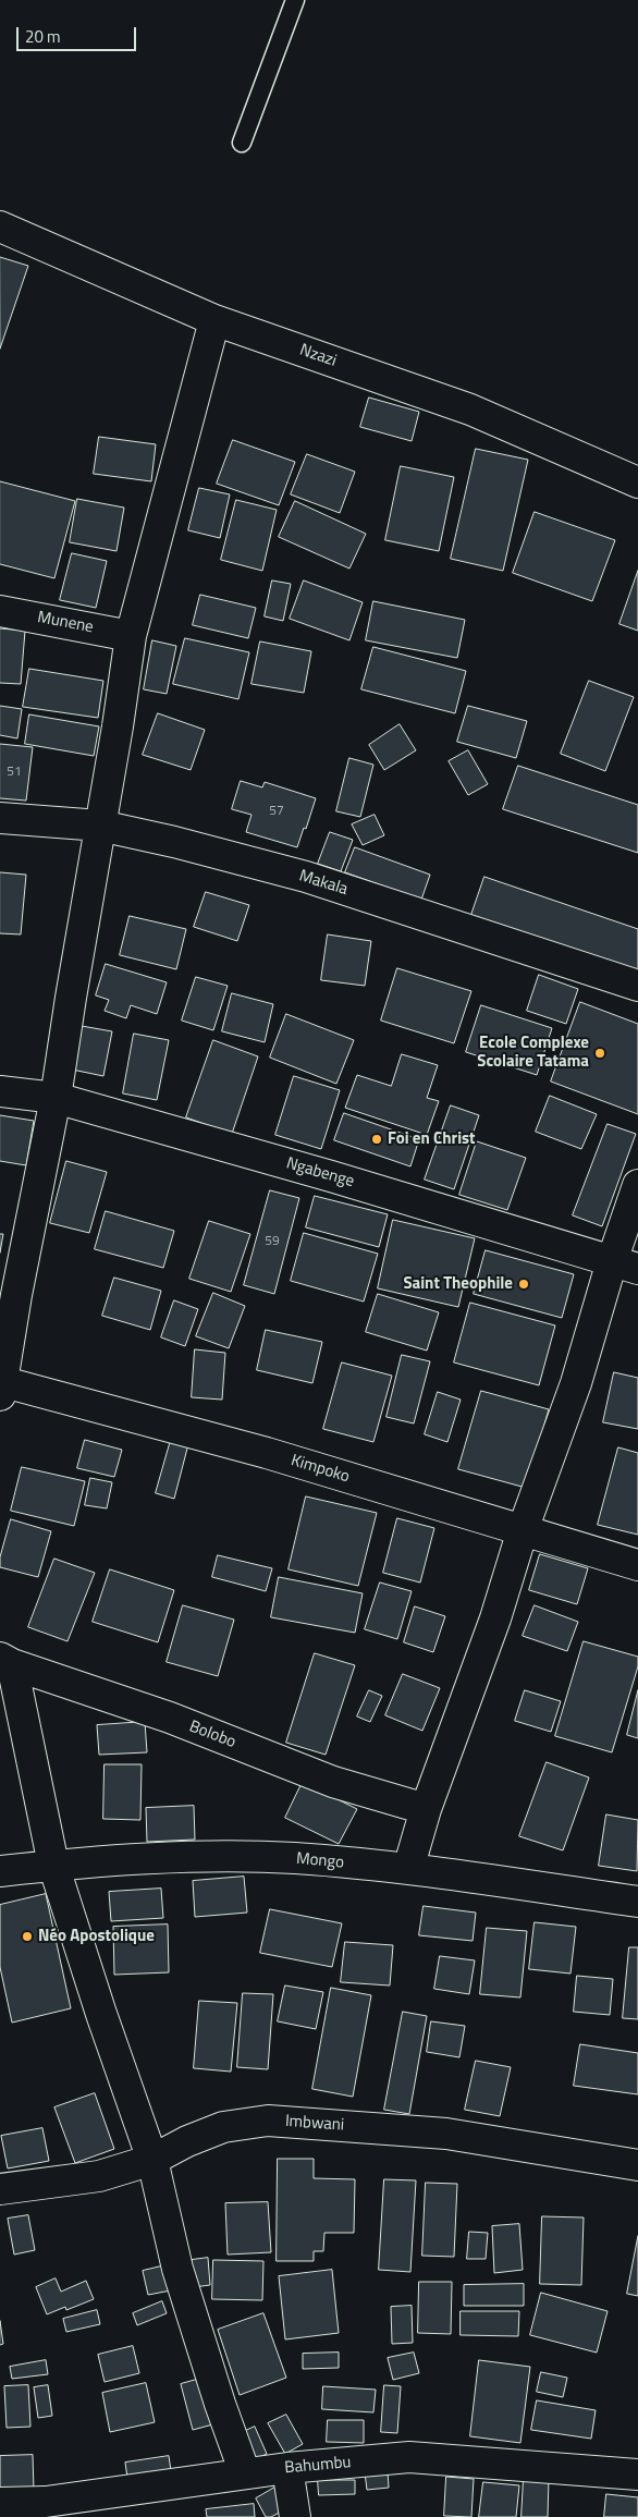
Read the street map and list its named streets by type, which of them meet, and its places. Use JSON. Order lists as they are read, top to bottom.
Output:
{
  "streets": {
    "street": [
      "Nzazi",
      "Munene",
      "Makala",
      "Ngabenge",
      "Kimpoko",
      "Bolobo",
      "Mongo",
      "Imbwani",
      "Bahumbu"
    ]
  },
  "places": [
    "Ecole Complexe Scolaire Tatama",
    "Foi en Christ",
    "Saint Theophile",
    "Néo Apostolique"
  ],
  "house_numbers": ["51", "57", "59"],
  "scale_bar": "20 m"
}
